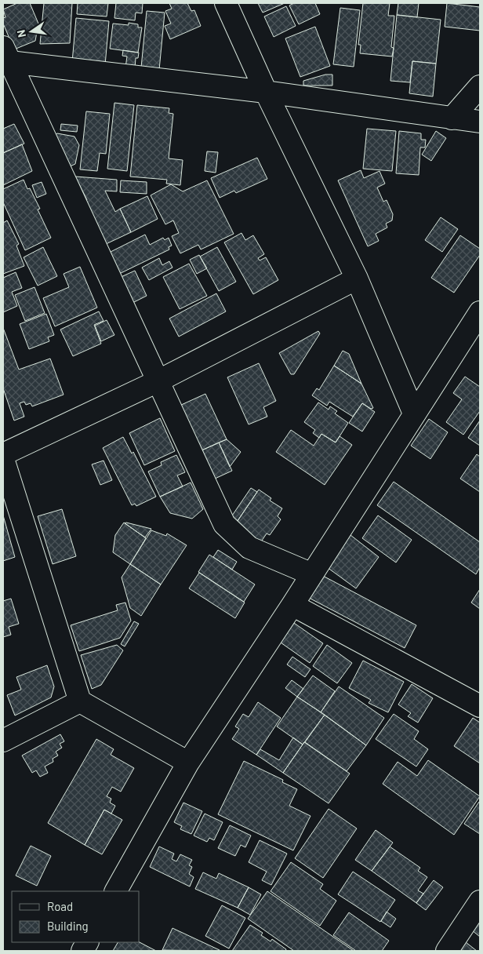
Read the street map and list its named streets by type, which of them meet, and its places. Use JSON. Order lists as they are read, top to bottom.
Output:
{
  "legend": ["Road", "Building"],
  "north": "left"
}
